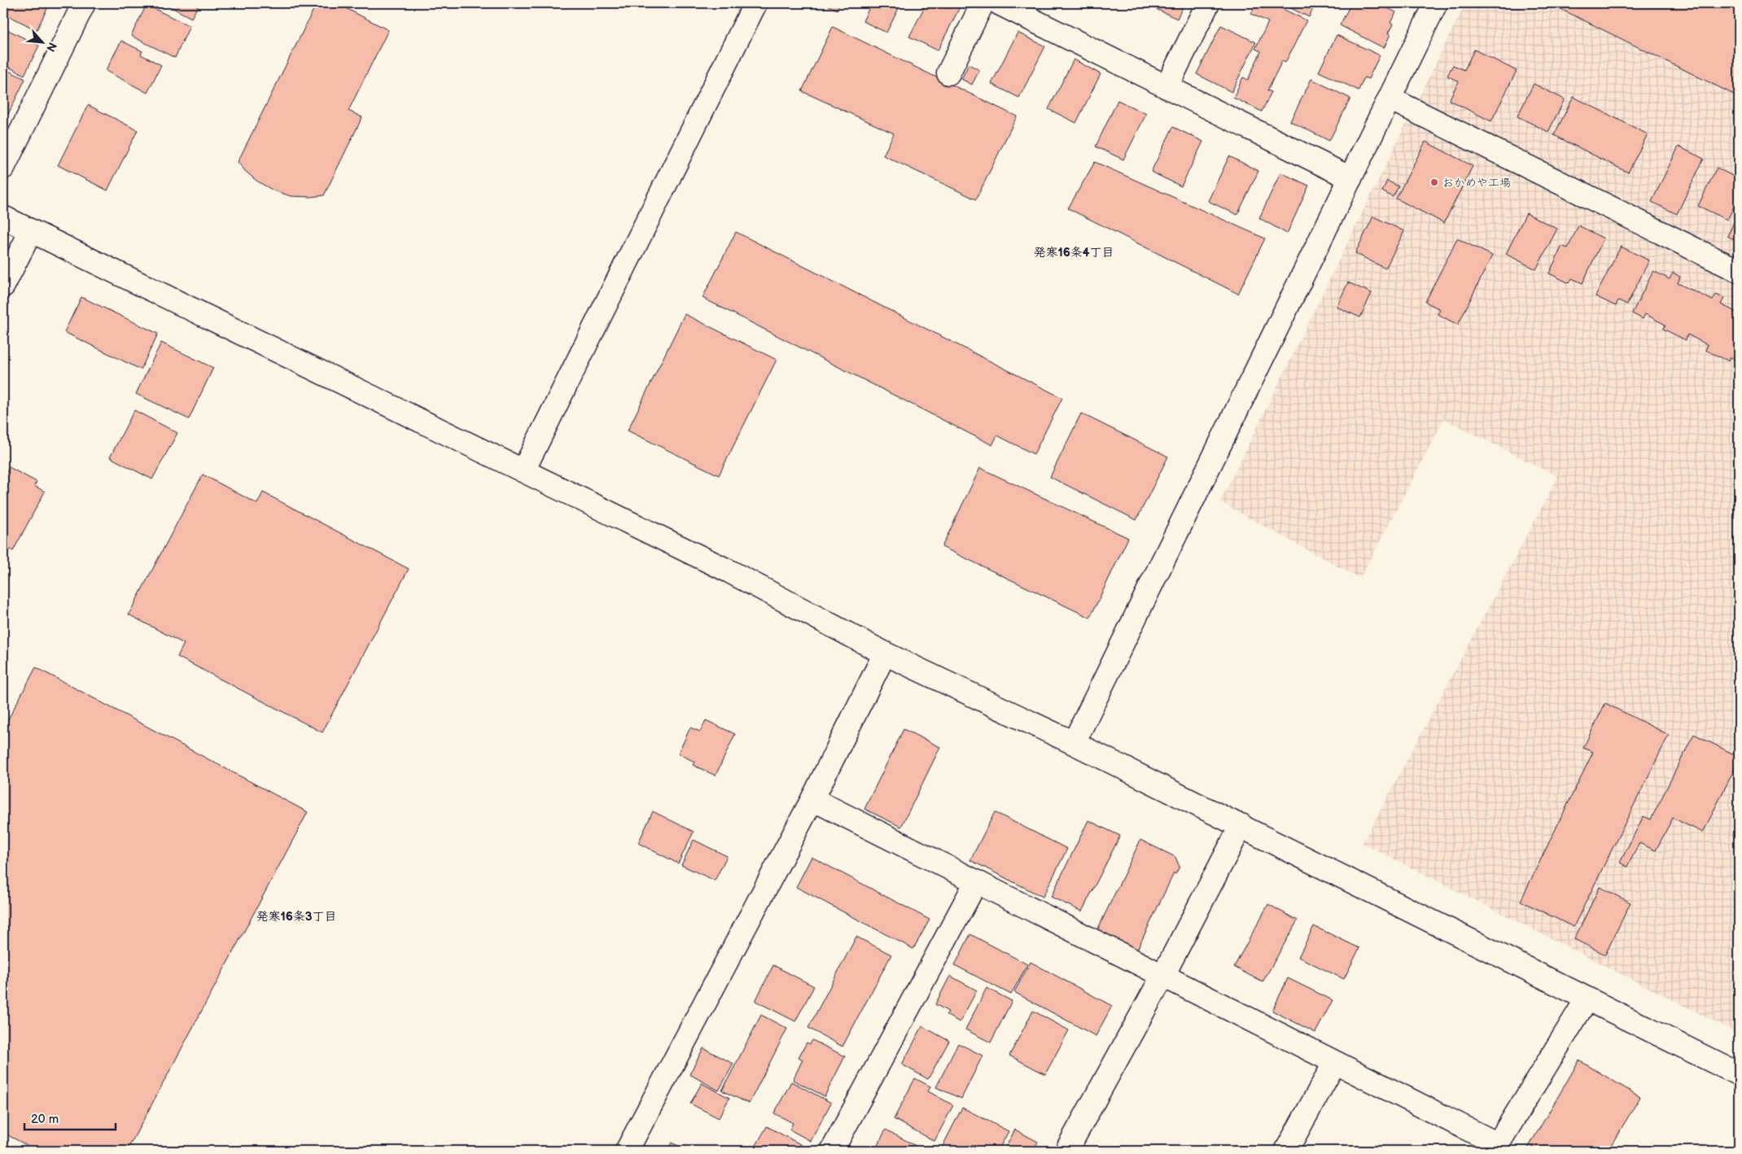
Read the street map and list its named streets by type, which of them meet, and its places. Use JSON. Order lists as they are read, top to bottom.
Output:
{
  "districts": ["発寒16条4丁目", "発寒16条3丁目"],
  "places": ["おかめや工場"],
  "scale_bar": "20 m",
  "north": "bottom right"
}
